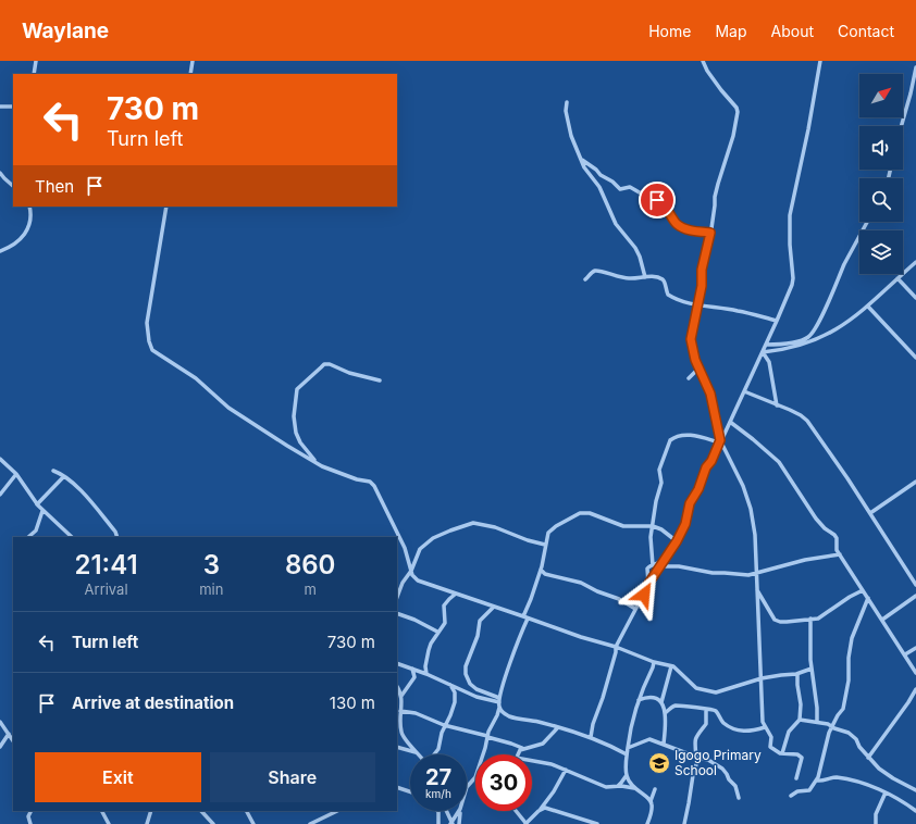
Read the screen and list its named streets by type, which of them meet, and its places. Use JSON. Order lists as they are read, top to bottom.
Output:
{
  "places": {
    "school or university": ["Igogo Primary School"]
  },
  "north": "top right",
  "page": {
    "header": "Waylane",
    "nav": [
      "Home",
      "Map",
      "About",
      "Contact"
    ],
    "turn": ["730 m", "Turn left"],
    "then": "Then",
    "eta": [
      "21:41",
      "Arrival",
      "3",
      "min",
      "860",
      "m"
    ],
    "list": [
      {
        "name": "Turn left",
        "value": "730 m"
      },
      {
        "name": "Arrive at destination",
        "value": "130 m"
      }
    ],
    "buttons": ["Exit", "Share"],
    "speed": "27 km/h",
    "limit": "30"
  }
}
